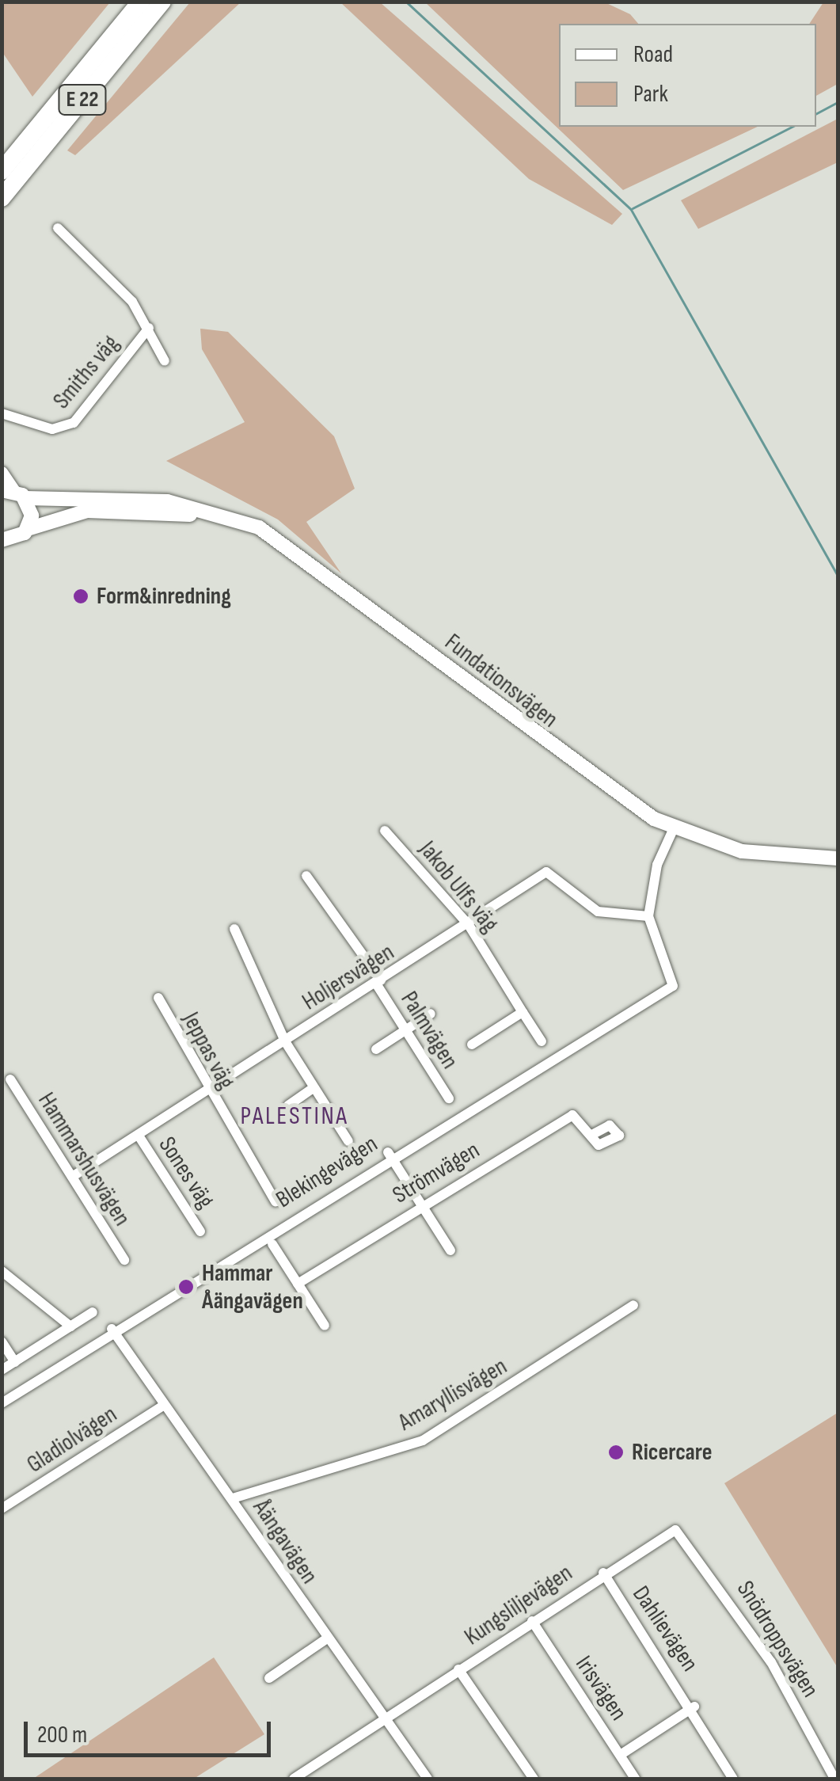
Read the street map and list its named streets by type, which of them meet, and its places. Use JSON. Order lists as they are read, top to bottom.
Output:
{
  "streets": {
    "highway": ["E 22"],
    "main road": ["Fundationsvägen"],
    "street": [
      "Smiths väg",
      "Jakob Ulfs väg",
      "Holjersvägen",
      "Palmvägen",
      "Jeppas väg",
      "Hammarshusvägen",
      "Blekingevägen",
      "Sones väg",
      "Strömvägen",
      "Amaryllisvägen",
      "Gladiolvägen",
      "Åängavägen",
      "Kungsliljevägen",
      "Dahlievägen",
      "Snödroppsvägen",
      "Irisvägen"
    ]
  },
  "crossings": [
    ["Fundationsvägen", "Blekingevägen"],
    ["Jakob Ulfs väg", "Holjersvägen"],
    ["Holjersvägen", "Palmvägen"],
    ["Holjersvägen", "Jeppas väg"],
    ["Holjersvägen", "Hammarshusvägen"],
    ["Holjersvägen", "Blekingevägen"],
    ["Holjersvägen", "Sones väg"],
    ["Blekingevägen", "Åängavägen"],
    ["Amaryllisvägen", "Åängavägen"],
    ["Gladiolvägen", "Åängavägen"],
    ["Åängavägen", "Kungsliljevägen"],
    ["Kungsliljevägen", "Dahlievägen"],
    ["Kungsliljevägen", "Snödroppsvägen"],
    ["Kungsliljevägen", "Irisvägen"],
    ["Dahlievägen", "Irisvägen"]
  ],
  "districts": ["PALESTINA"],
  "places": ["Form&inredning", "Hammar Åängavägen", "Ricercare"],
  "legend": ["Road", "Park"],
  "scale_bar": "200 m"
}
